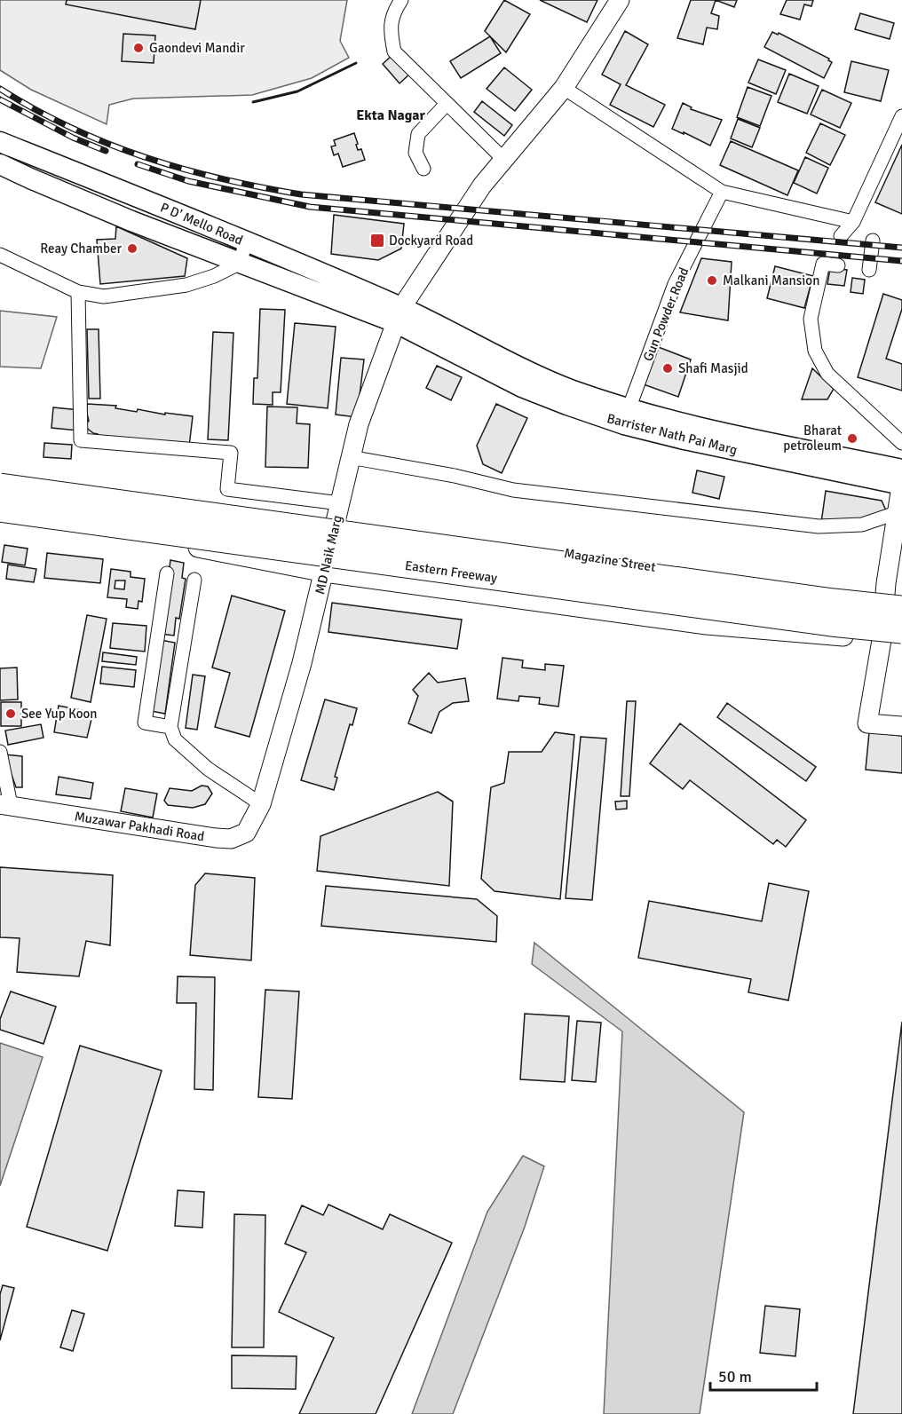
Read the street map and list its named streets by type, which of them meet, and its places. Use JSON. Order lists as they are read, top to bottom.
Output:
{
  "streets": {
    "highway": ["Eastern Freeway"],
    "main road": ["P D' Mello Road", "Barrister Nath Pai Marg"],
    "street": [
      "Gun Powder Road",
      "MD Naik Marg",
      "Magazine Street",
      "Muzawar Pakhadi Road"
    ]
  },
  "crossings": [
    ["P D' Mello Road", "Barrister Nath Pai Marg"],
    ["P D' Mello Road", "MD Naik Marg"],
    ["Gun Powder Road", "Barrister Nath Pai Marg"],
    ["Barrister Nath Pai Marg", "MD Naik Marg"],
    ["MD Naik Marg", "Magazine Street"],
    ["MD Naik Marg", "Muzawar Pakhadi Road"],
    ["Magazine Street", "Eastern Freeway"]
  ],
  "districts": ["Ekta Nagar"],
  "places": {
    "other": [
      "Gaondevi Mandir",
      "Reay Chamber",
      "Malkani Mansion",
      "Shafi Masjid",
      "Bharat petroleum",
      "See Yup Koon"
    ],
    "transit": ["Dockyard Road"]
  },
  "scale_bar": "50 m"
}
